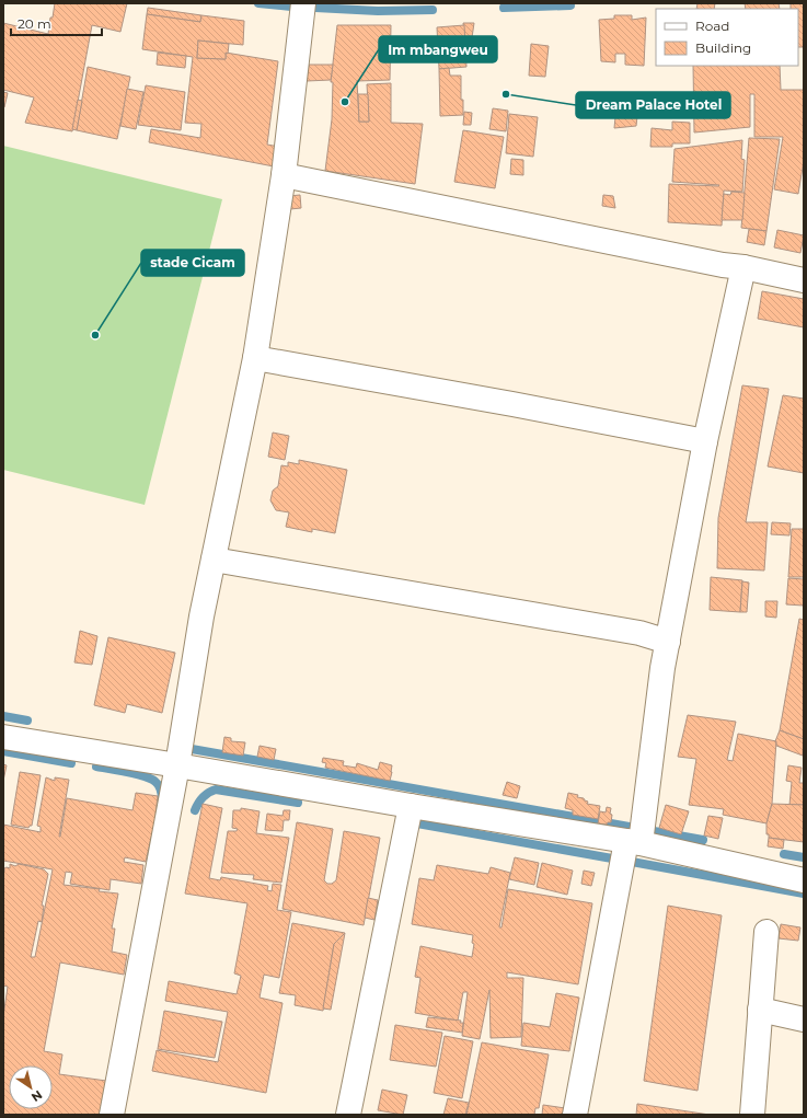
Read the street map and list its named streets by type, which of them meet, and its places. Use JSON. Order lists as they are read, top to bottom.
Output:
{
  "places": ["Dream Palace Hotel", "Im mbangweu", "stade Cicam"],
  "legend": ["Road", "Building"],
  "scale_bar": "20 m",
  "north": "bottom right"
}
